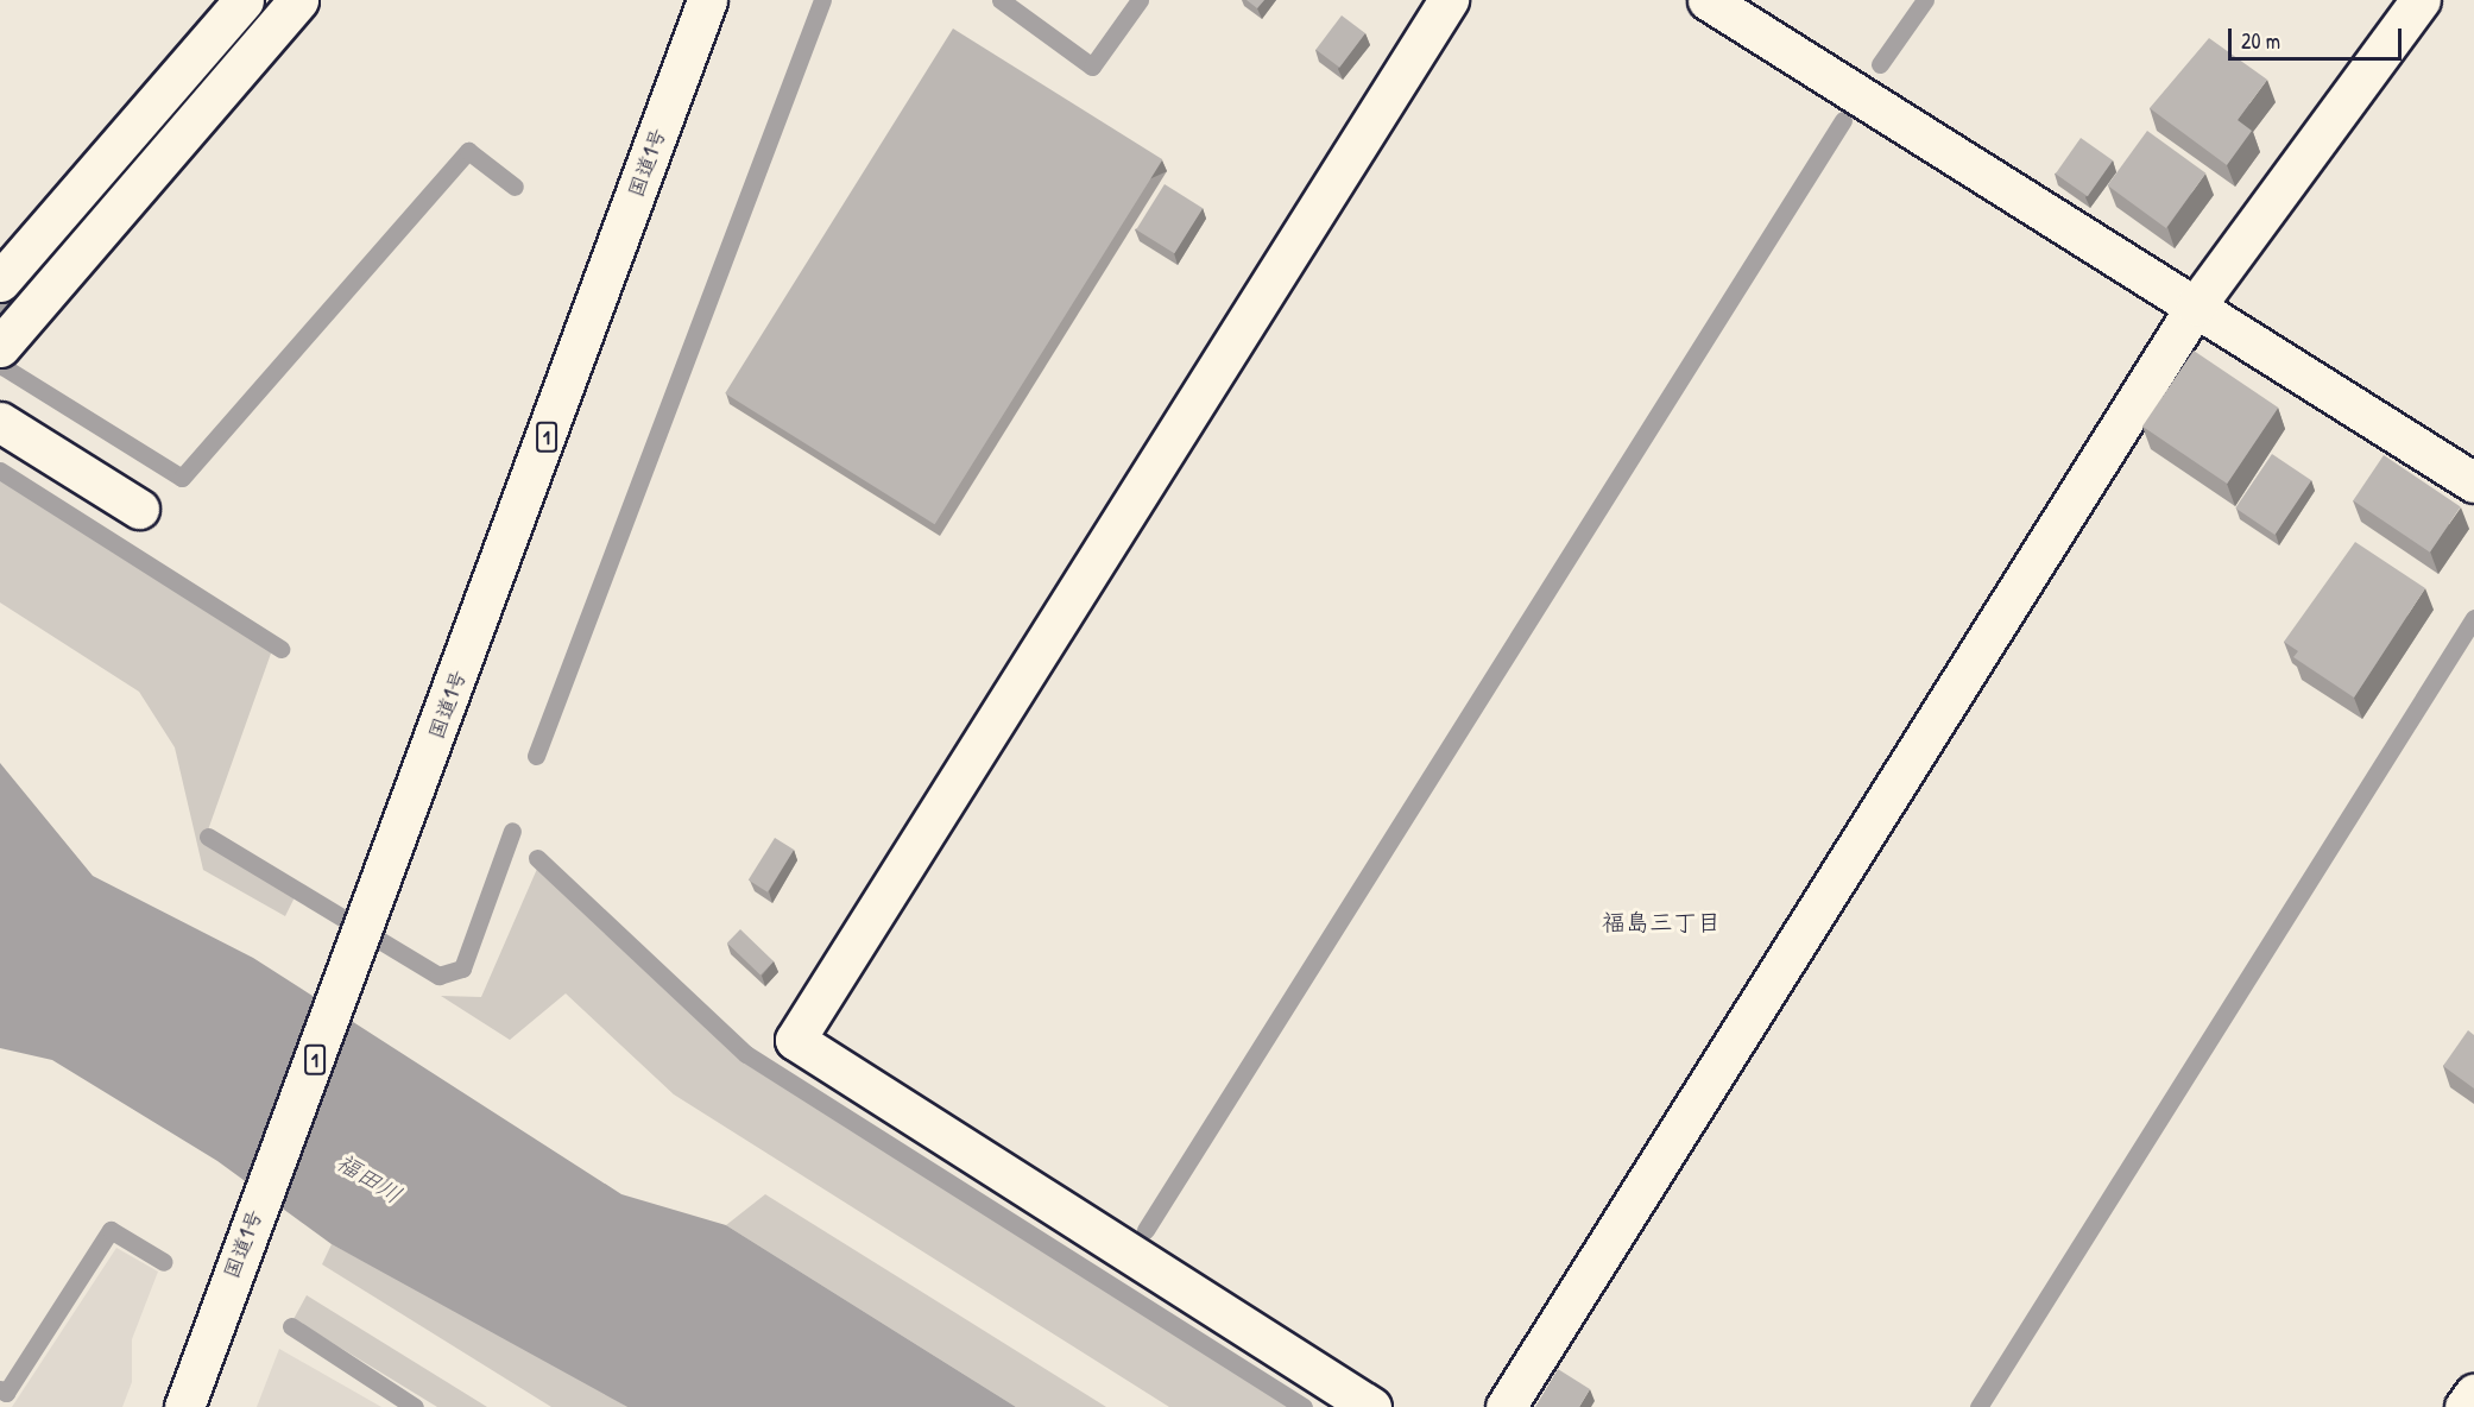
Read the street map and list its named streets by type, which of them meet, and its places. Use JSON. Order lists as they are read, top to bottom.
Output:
{
  "streets": {
    "main road": ["国道1号", "1"]
  },
  "districts": ["福島三丁目"],
  "water": ["福田川"],
  "scale_bar": "20 m"
}
